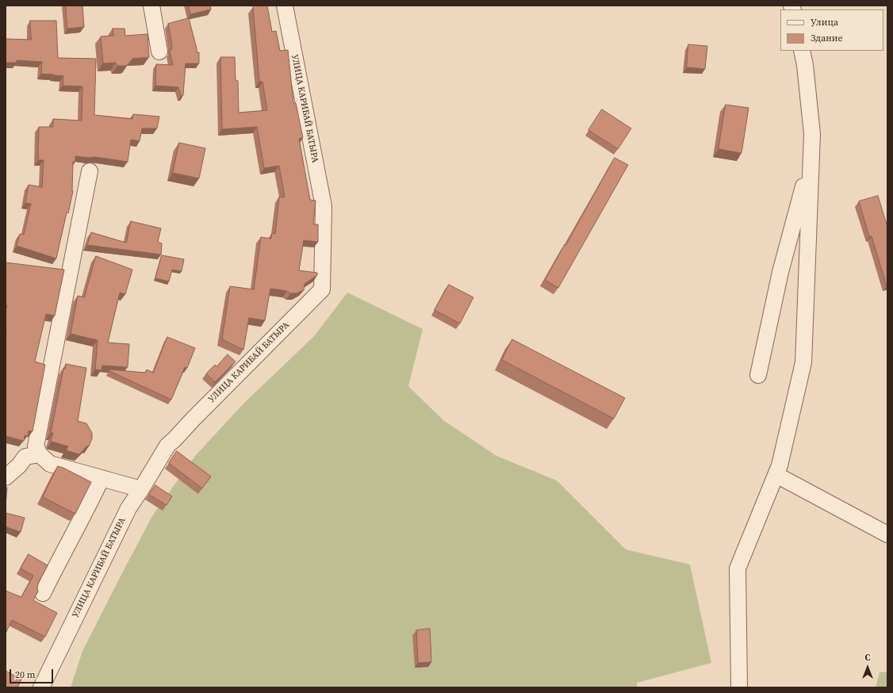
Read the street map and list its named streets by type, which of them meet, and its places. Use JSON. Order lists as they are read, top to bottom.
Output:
{
  "streets": {
    "street": ["УЛИЦА КАРИБАЙ БАТЫРА"]
  },
  "legend": ["Улица", "Здание"],
  "scale_bar": "20 m",
  "north": "top"
}
